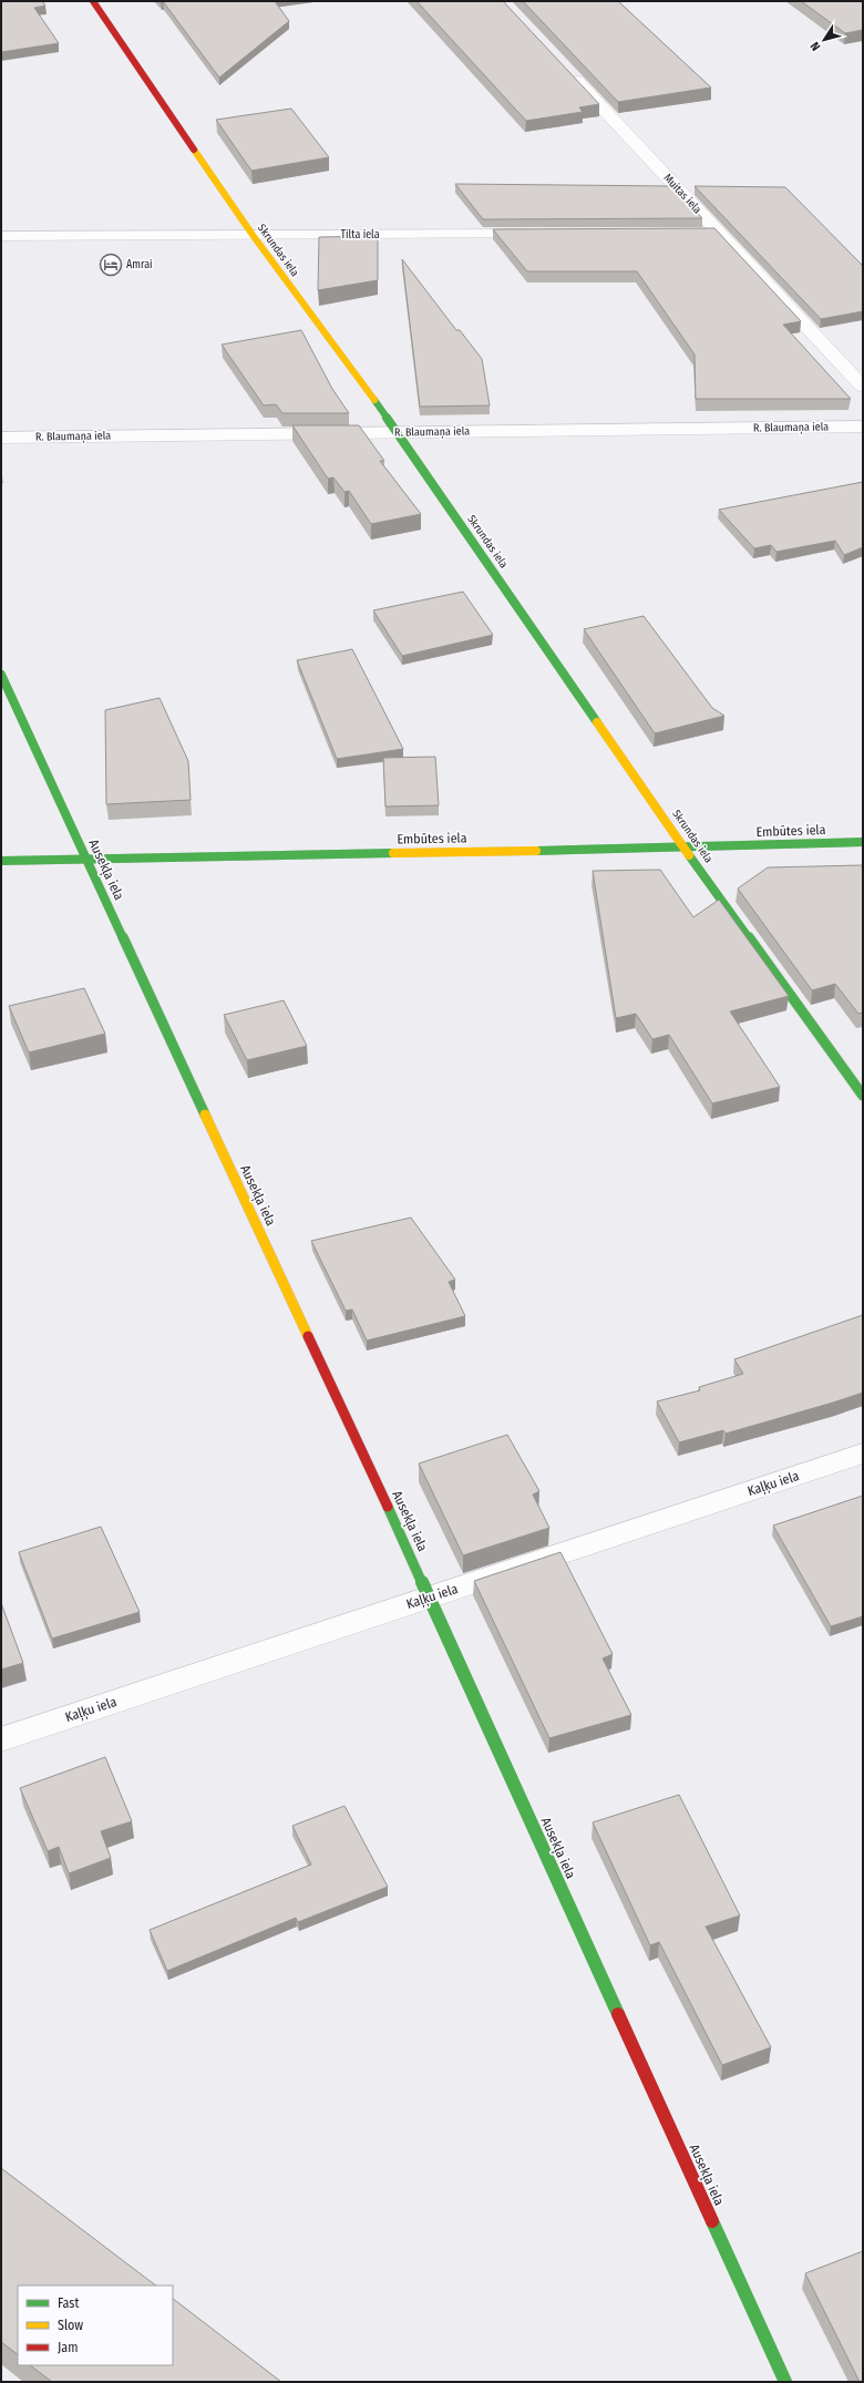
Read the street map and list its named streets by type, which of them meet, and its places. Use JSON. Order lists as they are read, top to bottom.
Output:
{
  "streets": {
    "street": [
      "Muitas iela",
      "Tilta iela",
      "Skrundas iela",
      "R. Blaumaņa iela",
      "Embūtes iela",
      "Ausekļa iela",
      "Kaļķu iela"
    ]
  },
  "crossings": [
    ["Tilta iela", "Skrundas iela"],
    ["Skrundas iela", "R. Blaumaņa iela"],
    ["Skrundas iela", "Embūtes iela"],
    ["Embūtes iela", "Ausekļa iela"],
    ["Ausekļa iela", "Kaļķu iela"]
  ],
  "places": {
    "hotel": ["Amrai"]
  },
  "legend": ["Fast", "Slow", "Jam"],
  "north": "bottom left"
}
